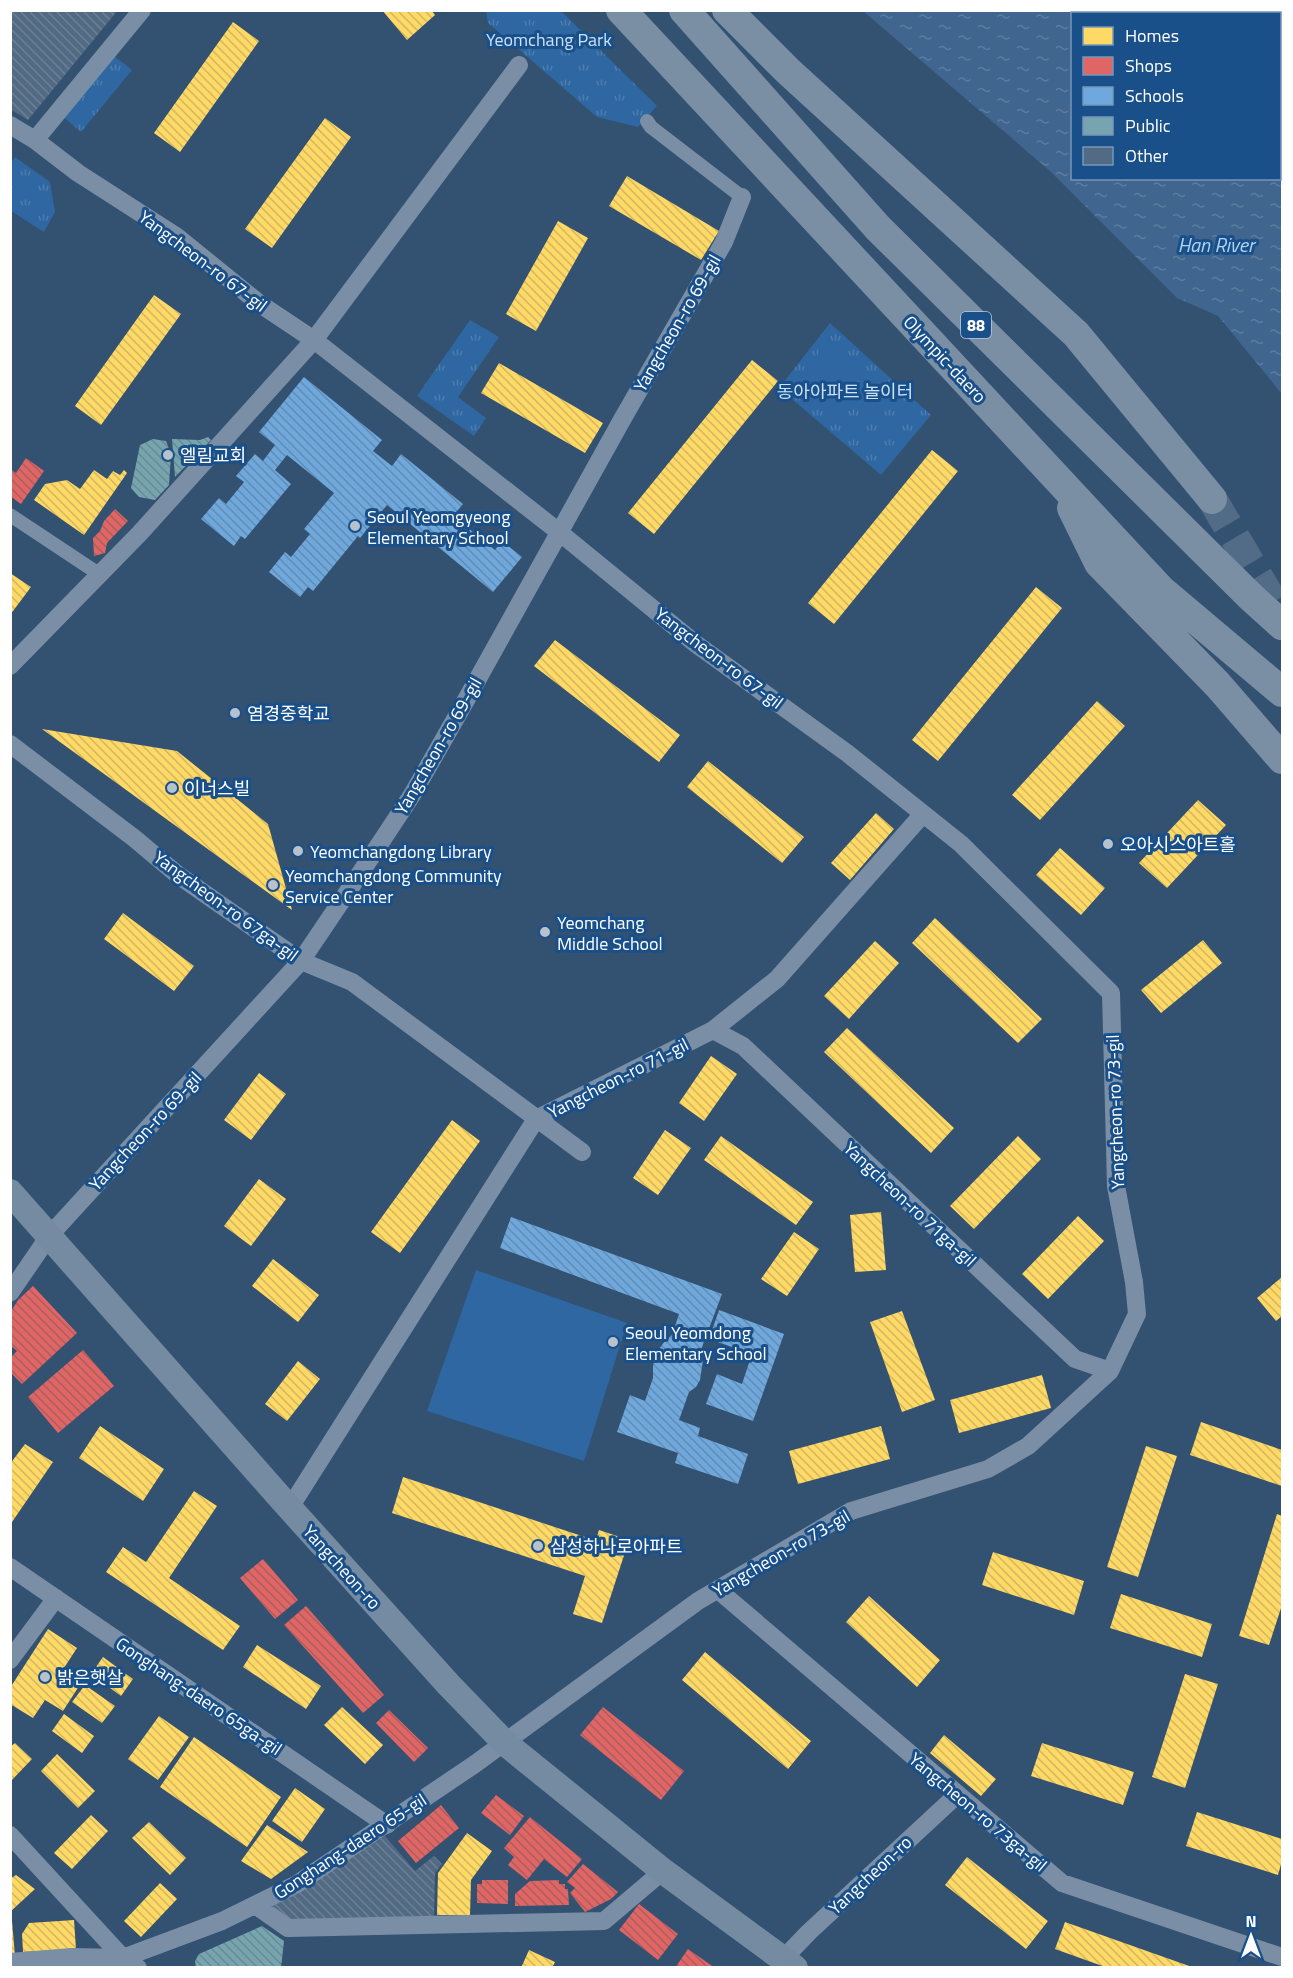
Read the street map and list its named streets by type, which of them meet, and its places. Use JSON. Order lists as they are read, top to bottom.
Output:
{
  "streets": {
    "highway": ["88", "Olympic-daero"],
    "main road": ["Yangcheon-ro"],
    "street": [
      "Yangcheon-ro 67-gil",
      "Yangcheon-ro 69-gil",
      "Yangcheon-ro 67ga-gil",
      "Yangcheon-ro 71-gil",
      "Yangcheon-ro 73-gil",
      "Yangcheon-ro 71ga-gil",
      "Gonghang-daero 65ga-gil",
      "Yangcheon-ro 73ga-gil",
      "Gonghang-daero 65-gil"
    ]
  },
  "crossings": [
    ["Yangcheon-ro 67-gil", "Yangcheon-ro 69-gil"],
    ["Yangcheon-ro 67-gil", "Yangcheon-ro 71-gil"],
    ["Yangcheon-ro 67-gil", "Yangcheon-ro 73-gil"],
    ["Yangcheon-ro 69-gil", "Yangcheon-ro 67ga-gil"],
    ["Yangcheon-ro 69-gil", "Yangcheon-ro"],
    ["Yangcheon-ro 67ga-gil", "Yangcheon-ro 71-gil"],
    ["Yangcheon-ro 71-gil", "Yangcheon-ro 71ga-gil"],
    ["Yangcheon-ro 71-gil", "Yangcheon-ro"],
    ["Yangcheon-ro 73-gil", "Yangcheon-ro 71ga-gil"],
    ["Yangcheon-ro 73-gil", "Yangcheon-ro"],
    ["Yangcheon-ro 73-gil", "Yangcheon-ro 73ga-gil"],
    ["Yangcheon-ro 73-gil", "Gonghang-daero 65-gil"],
    ["Yangcheon-ro", "Yangcheon-ro 73ga-gil"],
    ["Yangcheon-ro", "Gonghang-daero 65-gil"],
    ["Gonghang-daero 65ga-gil", "Gonghang-daero 65-gil"]
  ],
  "water": ["Han River"],
  "parks": ["Yeomchang Park", "동아아파트 놀이터"],
  "places": [
    "엘림교회",
    "Seoul Yeomgyeong Elementary School",
    "염경중학교",
    "이너스빌",
    "오아시스아트홀",
    "Yeomchangdong Library",
    "Yeomchangdong Community Service Center",
    "Yeomchang Middle School",
    "Seoul Yeomdong Elementary School",
    "삼성하나로아파트",
    "밝은햇살"
  ],
  "legend": [
    "Homes",
    "Shops",
    "Schools",
    "Public",
    "Other"
  ],
  "north": "top"
}
